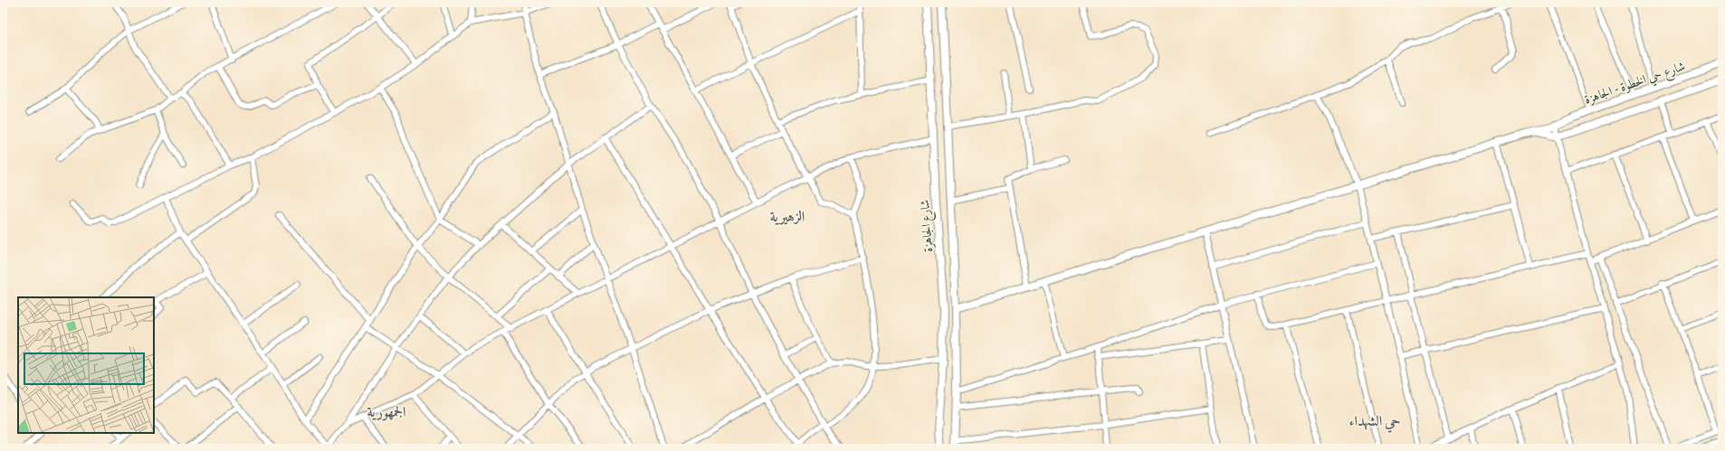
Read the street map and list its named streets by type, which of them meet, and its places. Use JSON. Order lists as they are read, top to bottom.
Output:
{
  "streets": {
    "street": ["شارع حي الخطوة - الجاهزة", "شارع الجاهزة"]
  },
  "districts": ["الزهيرية", "الجمهورية", "حي الشهداء"]
}
